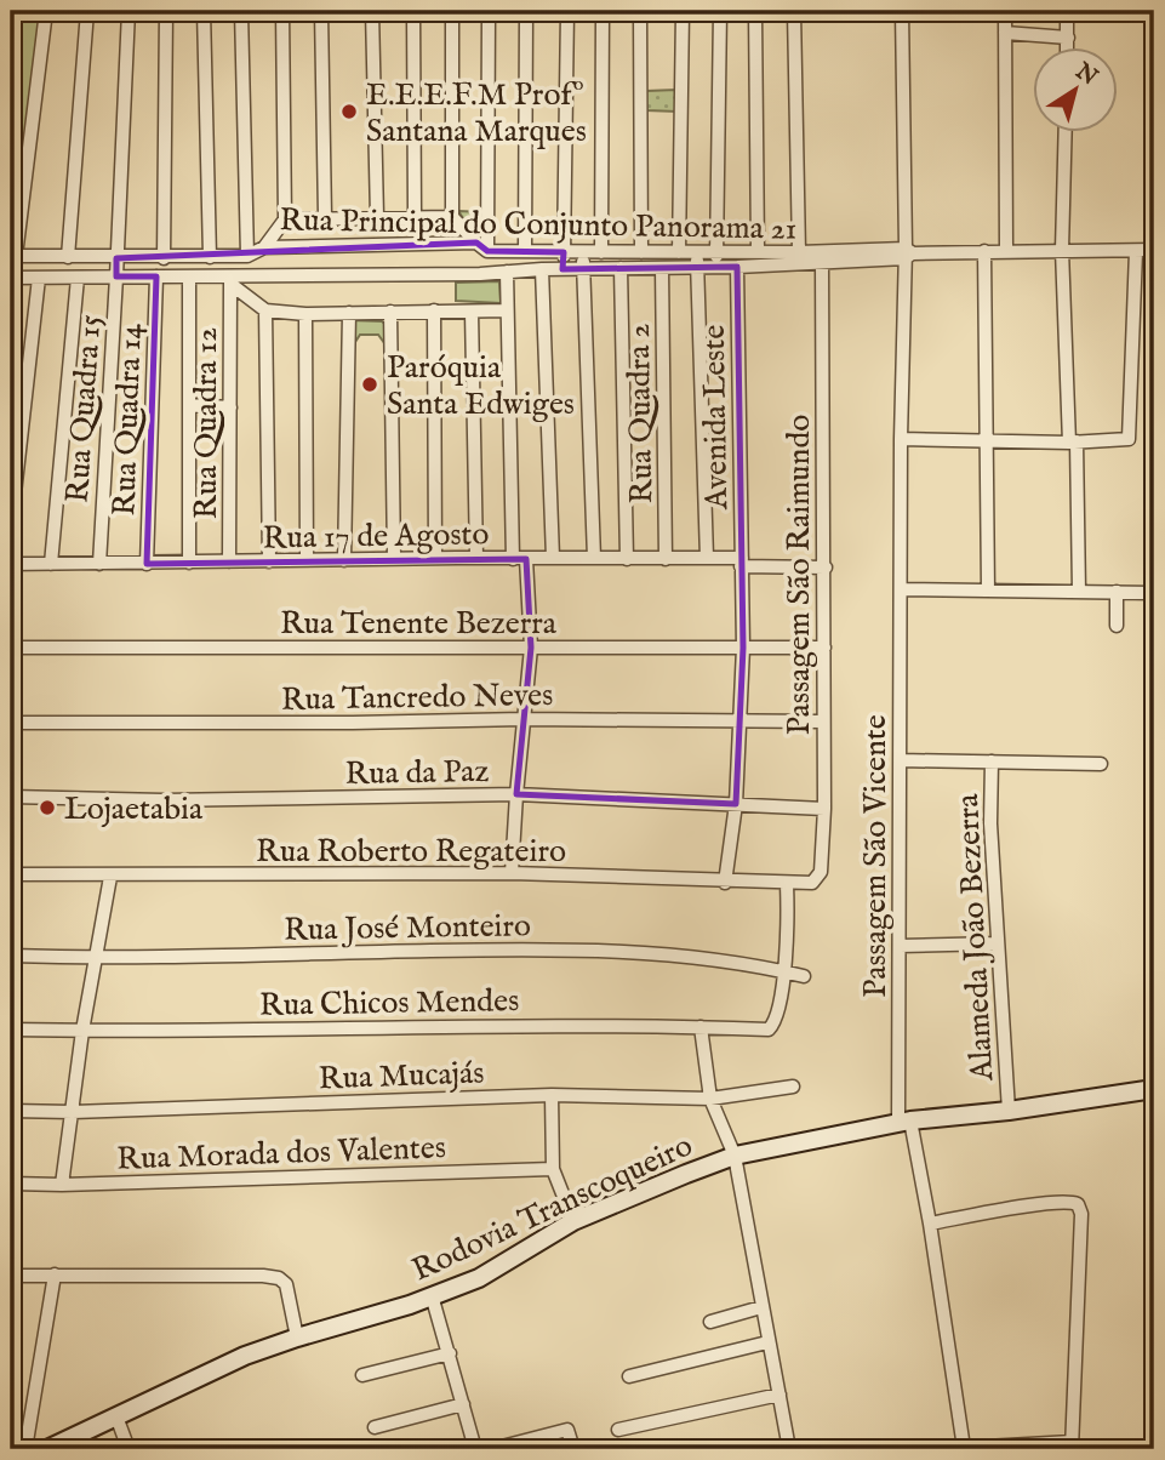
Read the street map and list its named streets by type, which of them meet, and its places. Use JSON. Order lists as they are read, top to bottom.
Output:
{
  "streets": {
    "main road": ["Rodovia Transcoqueiro"],
    "street": [
      "Rua Principal do Conjunto Panorama 21",
      "Rua Quadra 15",
      "Rua Quadra 2",
      "Avenida Leste",
      "Rua Quadra 14",
      "Rua Quadra 12",
      "Rua 17 de Agosto",
      "Passagem São Raimundo",
      "Rua Tenente Bezerra",
      "Rua Tancredo Neves",
      "Rua da Paz",
      "Rua Roberto Regateiro",
      "Passagem São Vicente",
      "Rua José Monteiro",
      "Alameda João Bezerra",
      "Rua Chicos Mendes",
      "Rua Mucajás",
      "Rua Morada dos Valentes"
    ]
  },
  "crossings": [
    ["Rua Principal do Conjunto Panorama 21", "Rua Quadra 15"],
    ["Rua Principal do Conjunto Panorama 21", "Rua Quadra 2"],
    ["Rua Principal do Conjunto Panorama 21", "Avenida Leste"],
    ["Rua Principal do Conjunto Panorama 21", "Rua Quadra 14"],
    ["Rua Principal do Conjunto Panorama 21", "Rua Quadra 12"],
    ["Rua Principal do Conjunto Panorama 21", "Passagem São Raimundo"],
    ["Rua Principal do Conjunto Panorama 21", "Passagem São Vicente"],
    ["Rua Quadra 15", "Rua 17 de Agosto"],
    ["Rua Quadra 2", "Rua 17 de Agosto"],
    ["Avenida Leste", "Rua 17 de Agosto"],
    ["Avenida Leste", "Rua Tenente Bezerra"],
    ["Avenida Leste", "Rua Tancredo Neves"],
    ["Avenida Leste", "Rua da Paz"],
    ["Avenida Leste", "Rua Roberto Regateiro"],
    ["Rua Quadra 14", "Rua 17 de Agosto"],
    ["Rua Quadra 12", "Rua 17 de Agosto"],
    ["Rua 17 de Agosto", "Passagem São Raimundo"],
    ["Passagem São Raimundo", "Rua Tenente Bezerra"],
    ["Passagem São Raimundo", "Rua Tancredo Neves"],
    ["Passagem São Raimundo", "Rua da Paz"],
    ["Passagem São Raimundo", "Rua Roberto Regateiro"],
    ["Passagem São Vicente", "Rodovia Transcoqueiro"],
    ["Rua José Monteiro", "Rua Chicos Mendes"],
    ["Alameda João Bezerra", "Rodovia Transcoqueiro"]
  ],
  "places": ["E.E.E.F.M Profº Santana Marques", "Paróquia Santa Edwiges", "Lojaetabia"],
  "north": "top right"
}
